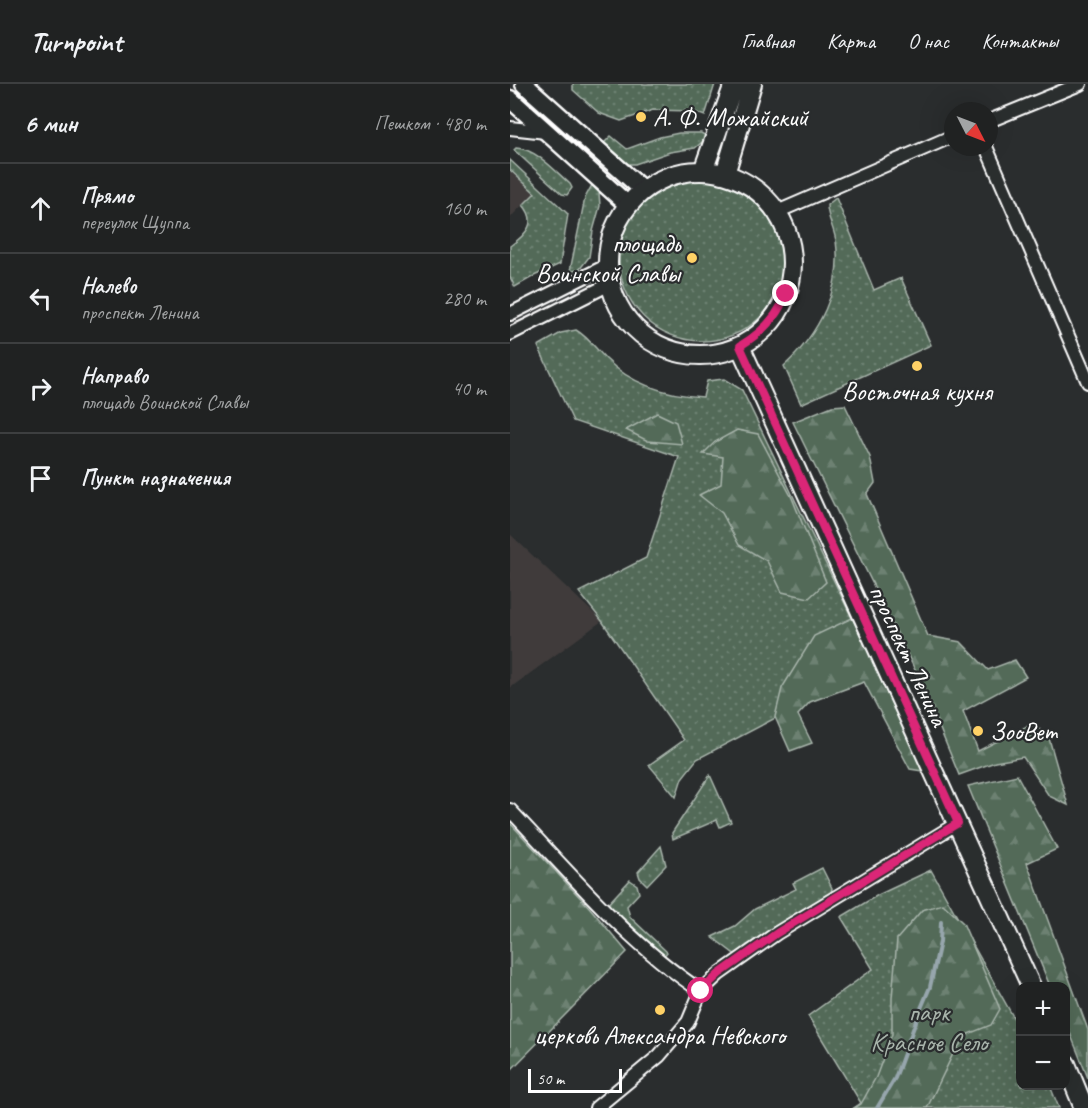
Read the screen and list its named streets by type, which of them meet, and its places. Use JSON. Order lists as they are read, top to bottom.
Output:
{
  "streets": {
    "main road": ["проспект Ленина"]
  },
  "parks": ["парк Красное Село"],
  "places": [
    "А. Ф. Можайский",
    "площадь Воинской Славы",
    "Восточная кухня",
    "ЗооВет",
    "церковь Александра Невского"
  ],
  "scale_bar": "50 m",
  "north": "bottom right",
  "page": {
    "header": "Turnpoint",
    "nav": [
      "Главная",
      "Карта",
      "О нас",
      "Контакты"
    ],
    "heading": ["6 мин", "Пешком · 480 m"],
    "list": [
      ["Прямо", "переулок Щуппа", "160 m"],
      ["Налево", "проспект Ленина", "280 m"],
      ["Направо", "площадь Воинской Славы", "40 m"],
      "Пункт назначения"
    ],
    "map_buttons": ["+", "−"],
    "scale": "50 m"
  }
}
